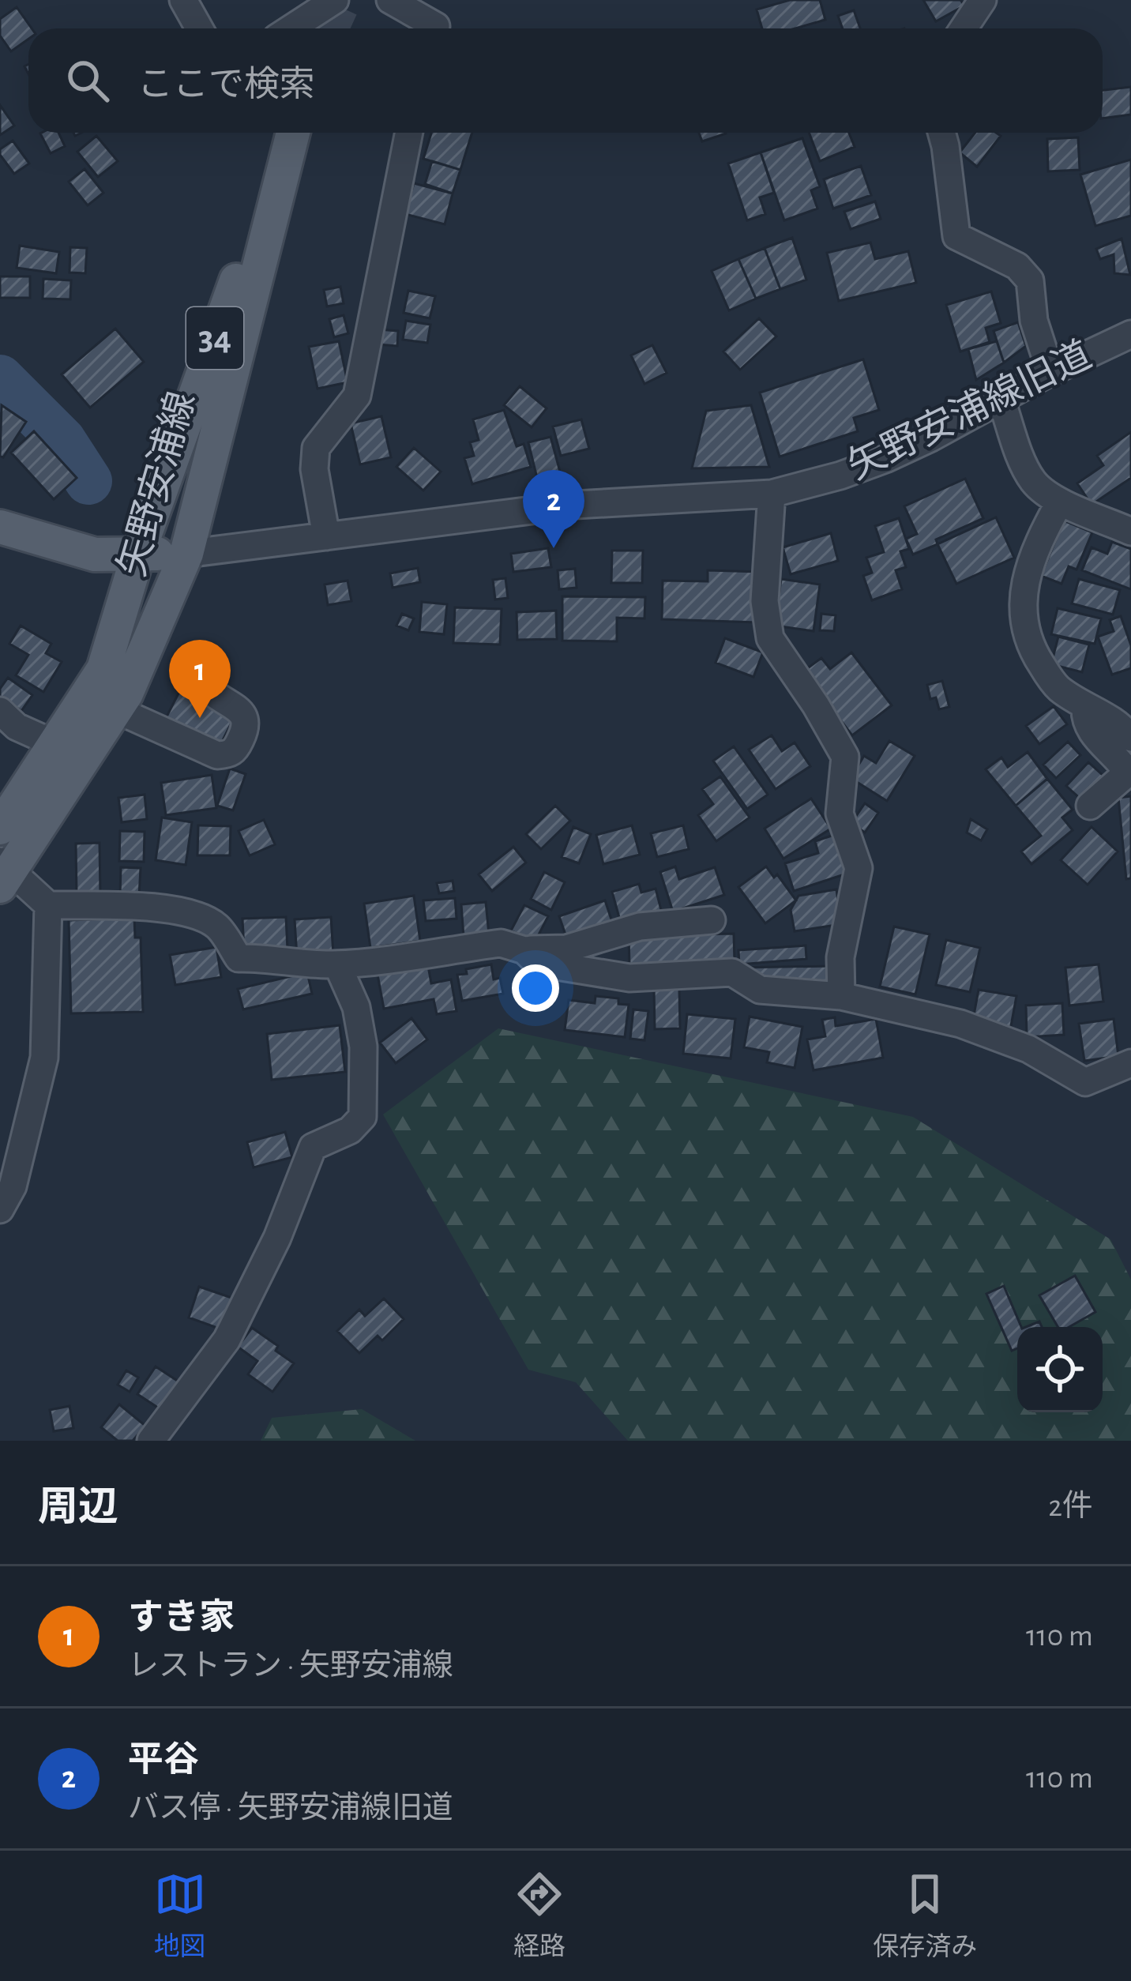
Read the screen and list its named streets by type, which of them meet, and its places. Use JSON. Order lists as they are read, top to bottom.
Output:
{
  "streets": {
    "main road": ["34", "矢野安浦線"],
    "street": ["矢野安浦線旧道"]
  },
  "crossings": [
    ["矢野安浦線旧道", "矢野安浦線"]
  ],
  "page": {
    "search": "ここで検索",
    "pins": ["2", "1"],
    "heading": ["周辺", "2件"],
    "list": [
      {
        "mark": "1",
        "name": "すき家",
        "note": "レストラン · 矢野安浦線",
        "value": "110 m"
      },
      {
        "mark": "2",
        "name": "平谷",
        "note": "バス停 · 矢野安浦線旧道",
        "value": "110 m"
      }
    ],
    "nav": ["地図", "経路", "保存済み"]
  }
}
